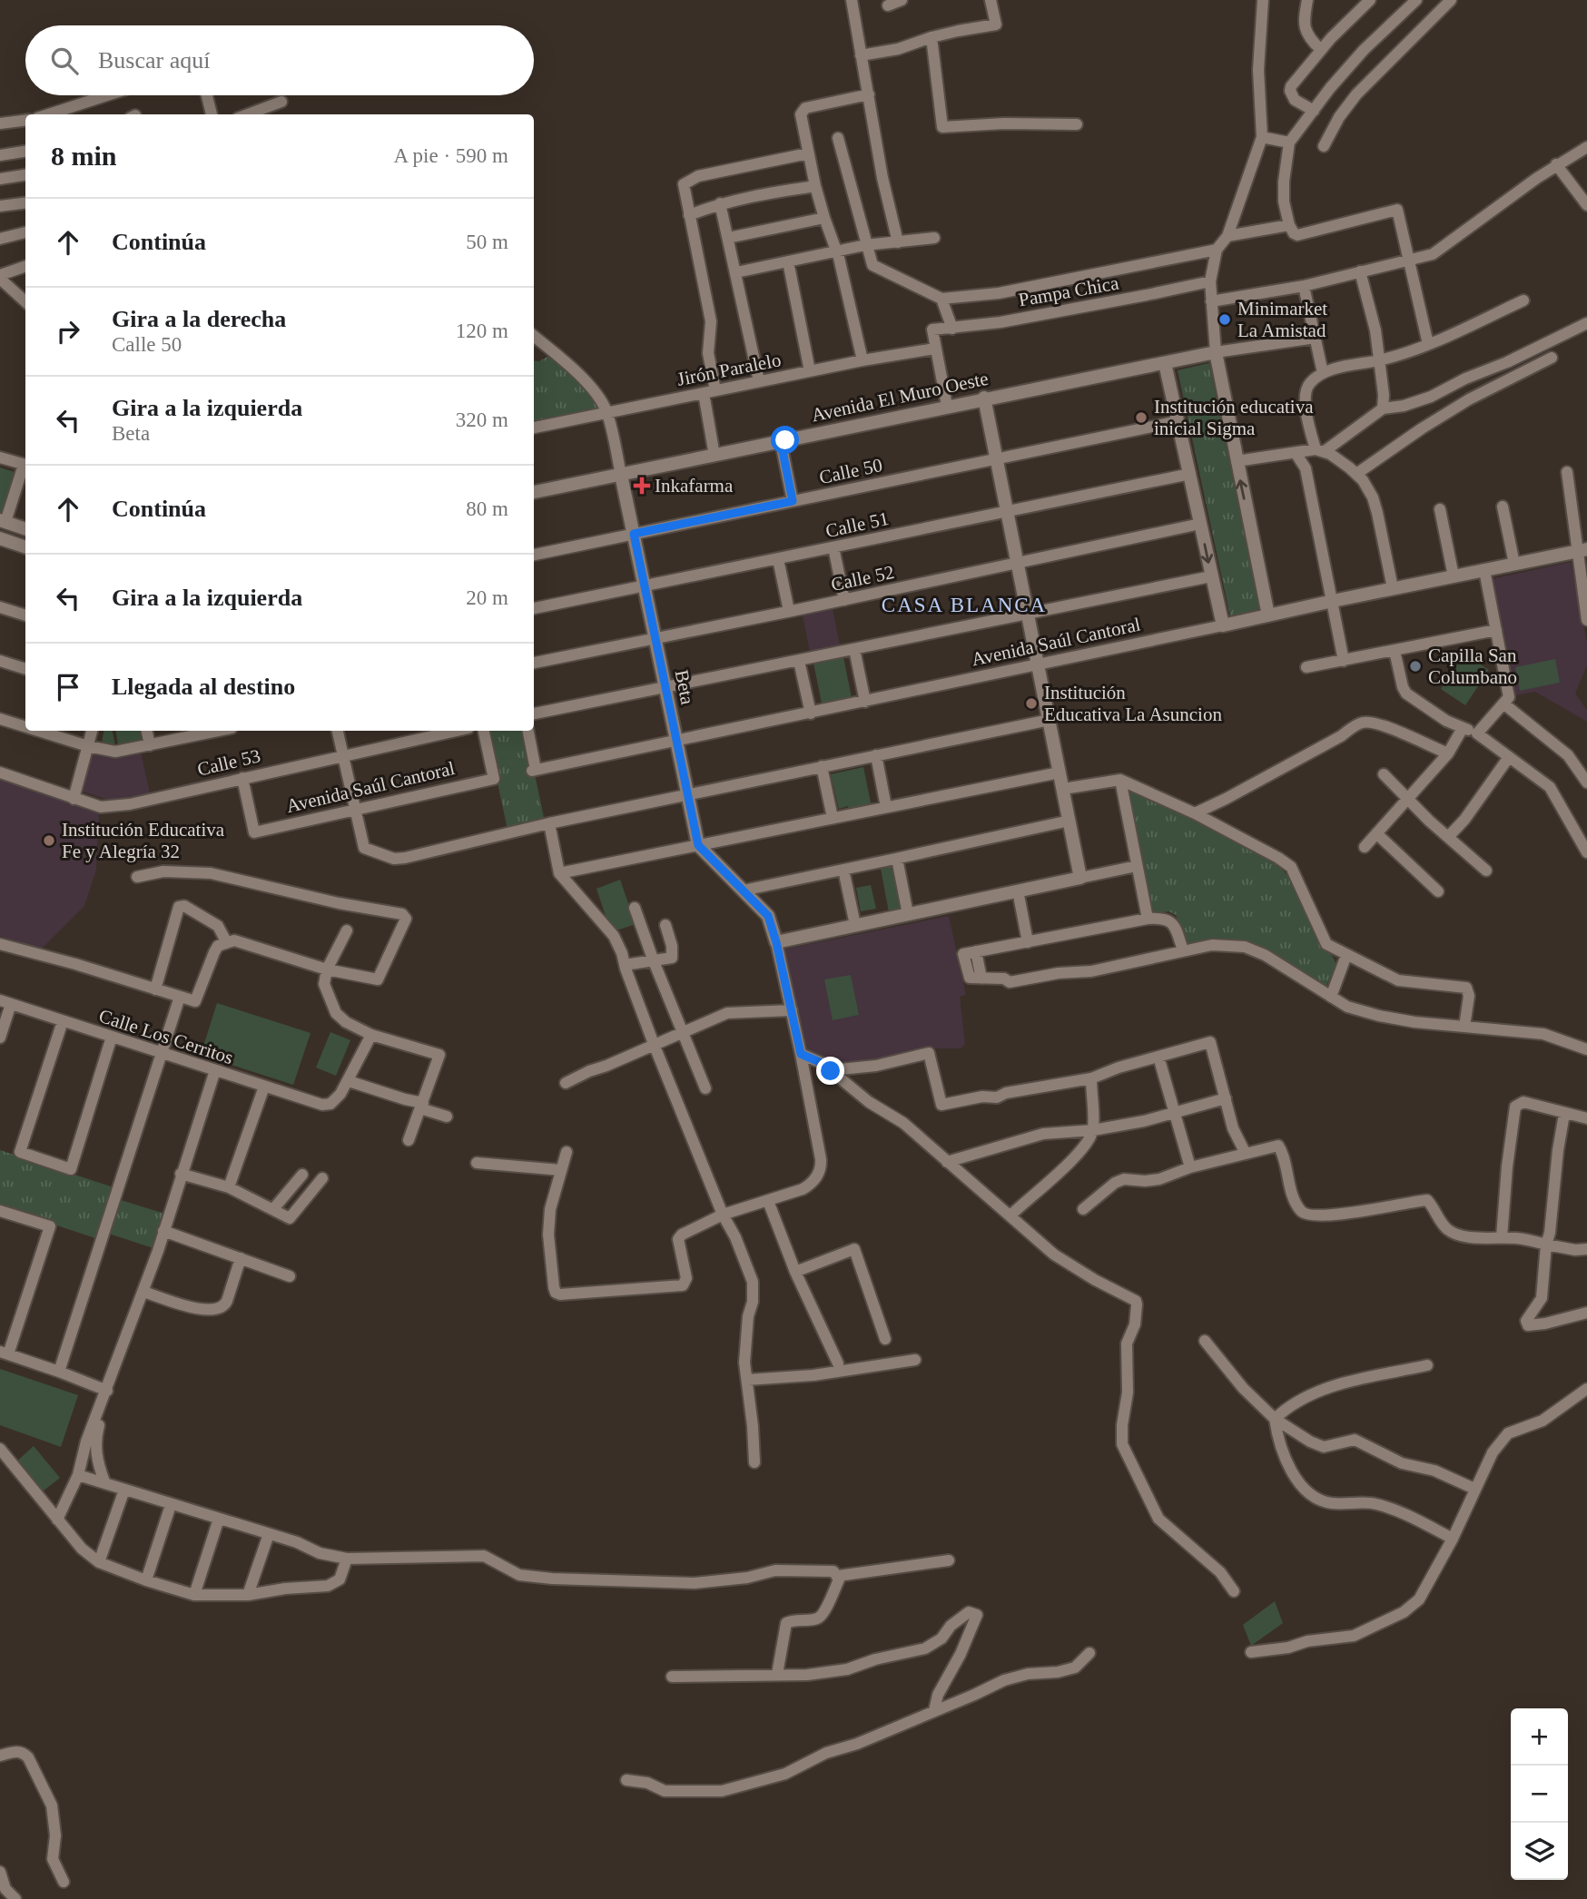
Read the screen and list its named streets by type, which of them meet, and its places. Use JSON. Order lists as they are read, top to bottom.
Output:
{
  "streets": {
    "street": [
      "Pampa Chica",
      "Jirón Paralelo",
      "Avenida El Muro Oeste",
      "Calle 50",
      "Calle 51",
      "Calle 52",
      "Avenida Saúl Cantoral",
      "Beta",
      "Calle 53",
      "Calle Los Cerritos"
    ]
  },
  "crossings": [
    ["Pampa Chica", "Jirón Paralelo"],
    ["Jirón Paralelo", "Beta"],
    ["Avenida El Muro Oeste", "Beta"],
    ["Calle 50", "Beta"],
    ["Calle 51", "Beta"],
    ["Calle 52", "Beta"],
    ["Avenida Saúl Cantoral", "Beta"],
    ["Avenida Saúl Cantoral", "Calle 53"]
  ],
  "districts": ["CASA BLANCA"],
  "places": {
    "other": [
      "Minimarket La Amistad",
      "Institución educativa inicial Sigma",
      "Capilla San Columbano",
      "Institución Educativa La Asuncion",
      "Institución Educativa Fe y Alegría 32"
    ],
    "health": ["Inkafarma"]
  },
  "page": {
    "search": "Buscar aquí",
    "heading": ["8 min", "A pie · 590 m"],
    "list": [
      ["Continúa", "50 m"],
      ["Gira a la derecha", "Calle 50", "120 m"],
      ["Gira a la izquierda", "Beta", "320 m"],
      ["Continúa", "80 m"],
      ["Gira a la izquierda", "20 m"],
      "Llegada al destino"
    ],
    "map_buttons": ["+", "−"]
  }
}
